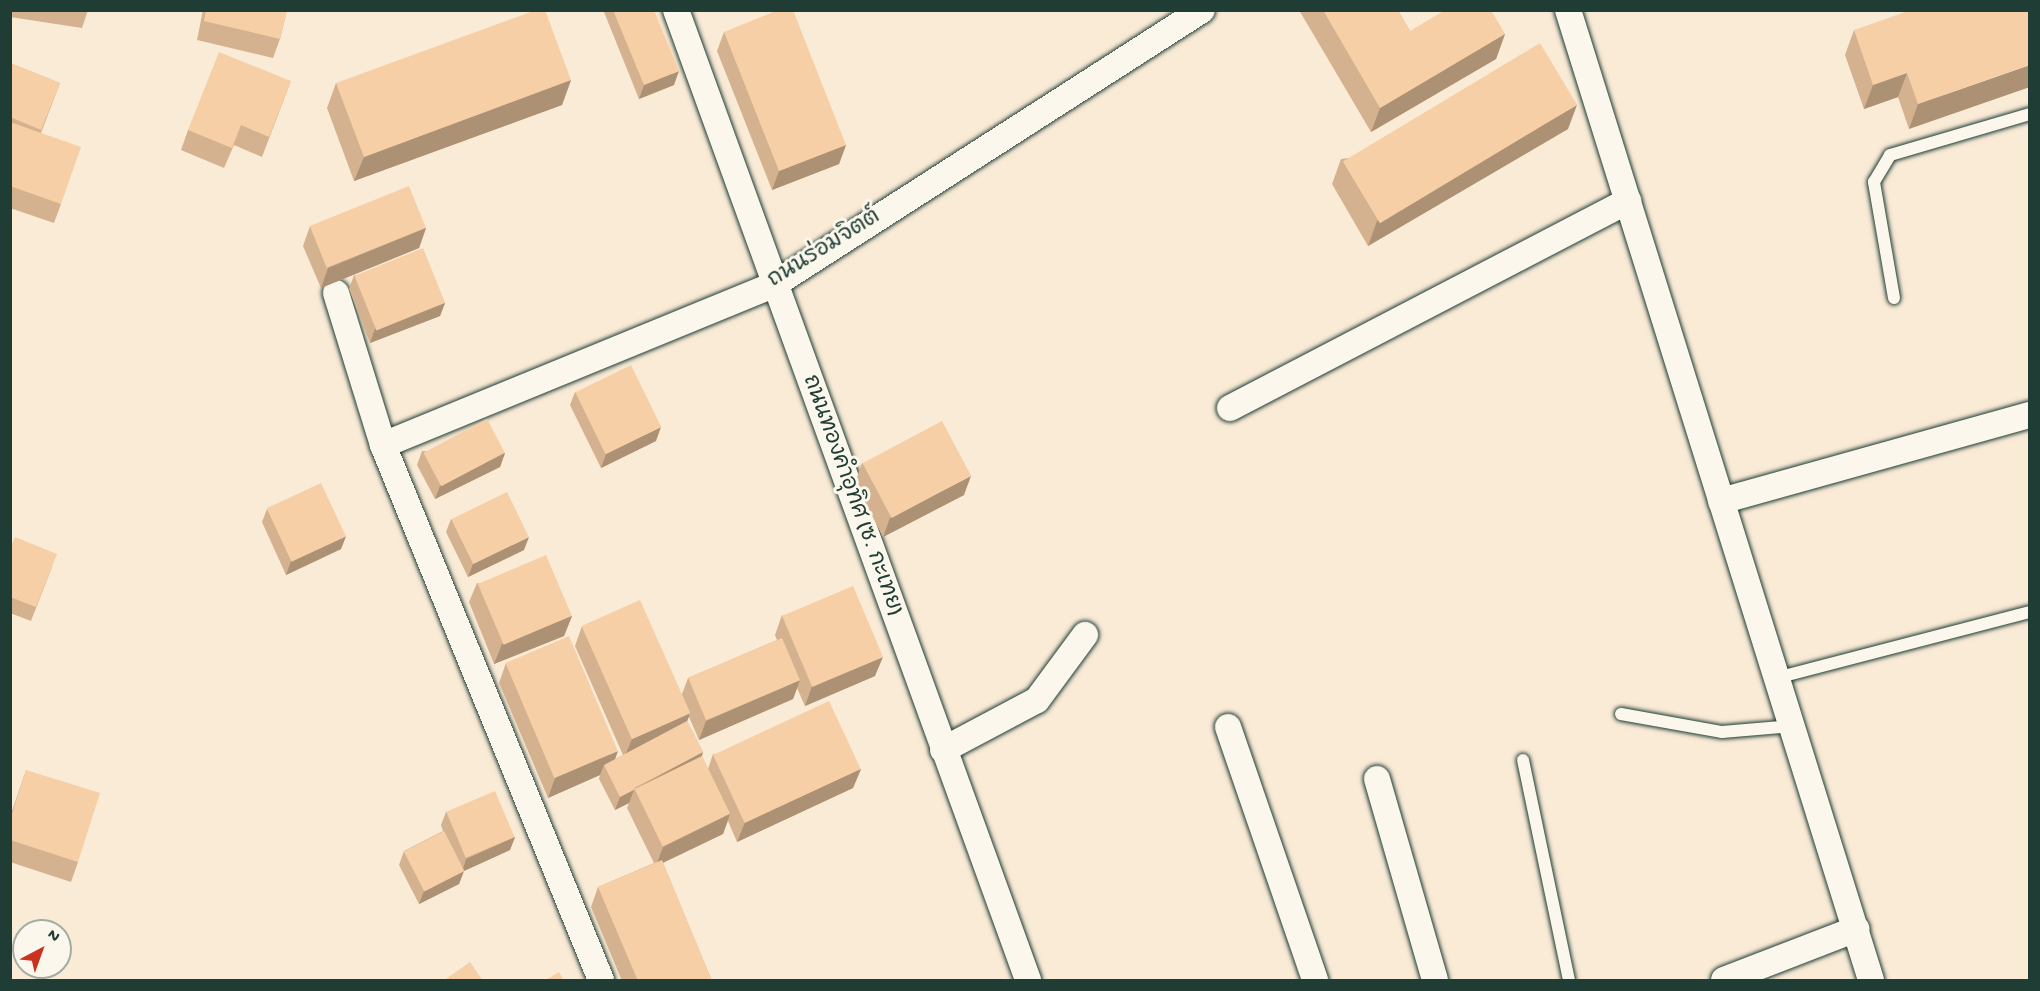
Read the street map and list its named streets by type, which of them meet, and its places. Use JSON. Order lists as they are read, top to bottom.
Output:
{
  "streets": {
    "street": ["ถนนร่อมจิตต์", "ถนนทองคำอุทิศ (ซ. กะเทย)"]
  },
  "crossings": [
    ["ถนนร่อมจิตต์", "ถนนทองคำอุทิศ (ซ. กะเทย)"]
  ],
  "north": "top right"
}
